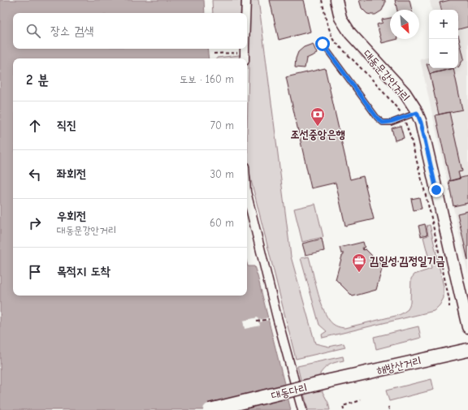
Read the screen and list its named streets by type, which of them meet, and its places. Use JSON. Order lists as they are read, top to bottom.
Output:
{
  "streets": {
    "main road": ["해방산거리", "대동다리"],
    "street": ["대동문강안거리"]
  },
  "crossings": [
    ["해방산거리", "대동다리"]
  ],
  "places": {
    "bank": ["조선중앙은행"],
    "office": ["김일성·김정일기금"]
  },
  "north": "bottom right",
  "page": {
    "map_buttons": ["+", "−"],
    "search": "장소 검색",
    "heading": ["2 분", "도보 · 160 m"],
    "list": [
      ["직진", "70 m"],
      ["좌회전", "30 m"],
      ["우회전", "대동문강안거리", "60 m"],
      "목적지 도착"
    ]
  }
}
